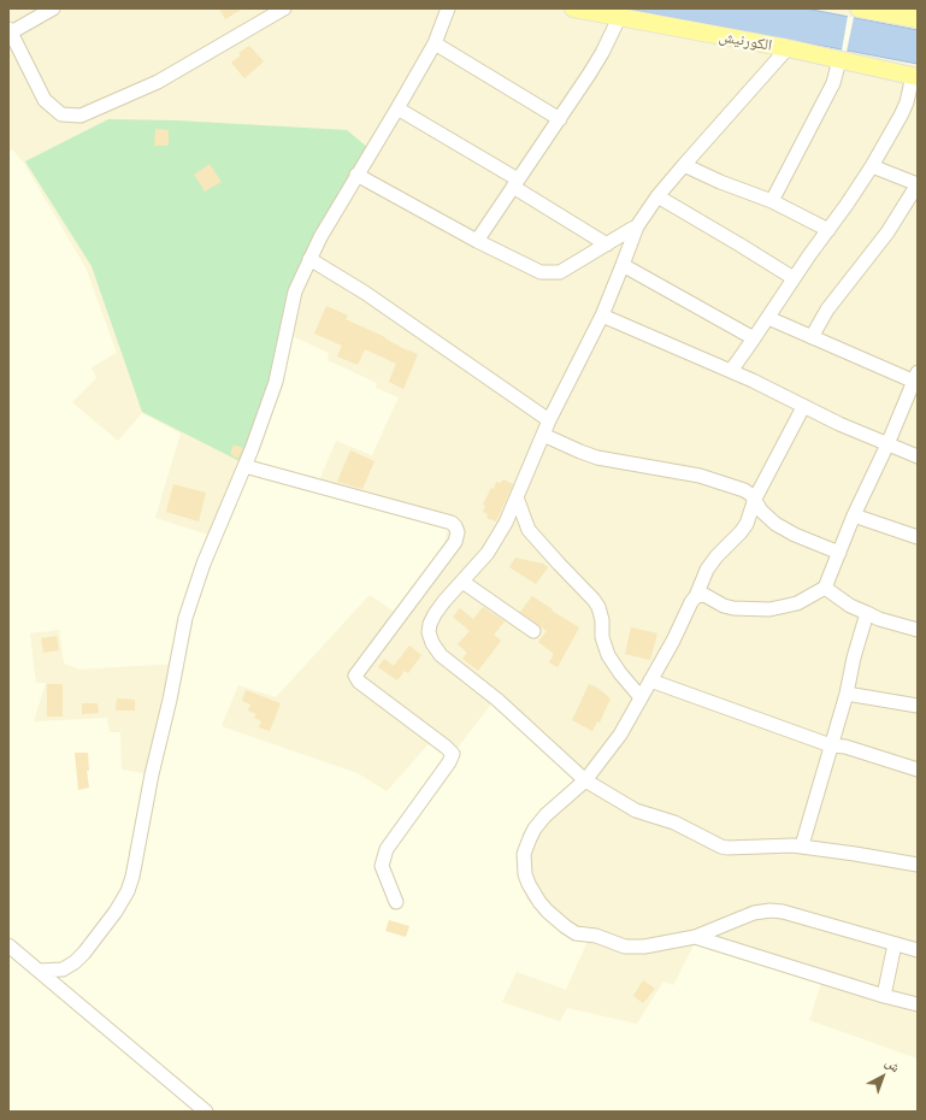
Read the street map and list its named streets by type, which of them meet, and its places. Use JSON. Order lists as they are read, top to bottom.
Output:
{
  "streets": {
    "main road": ["الكورنيش"]
  },
  "north": "top right"
}
